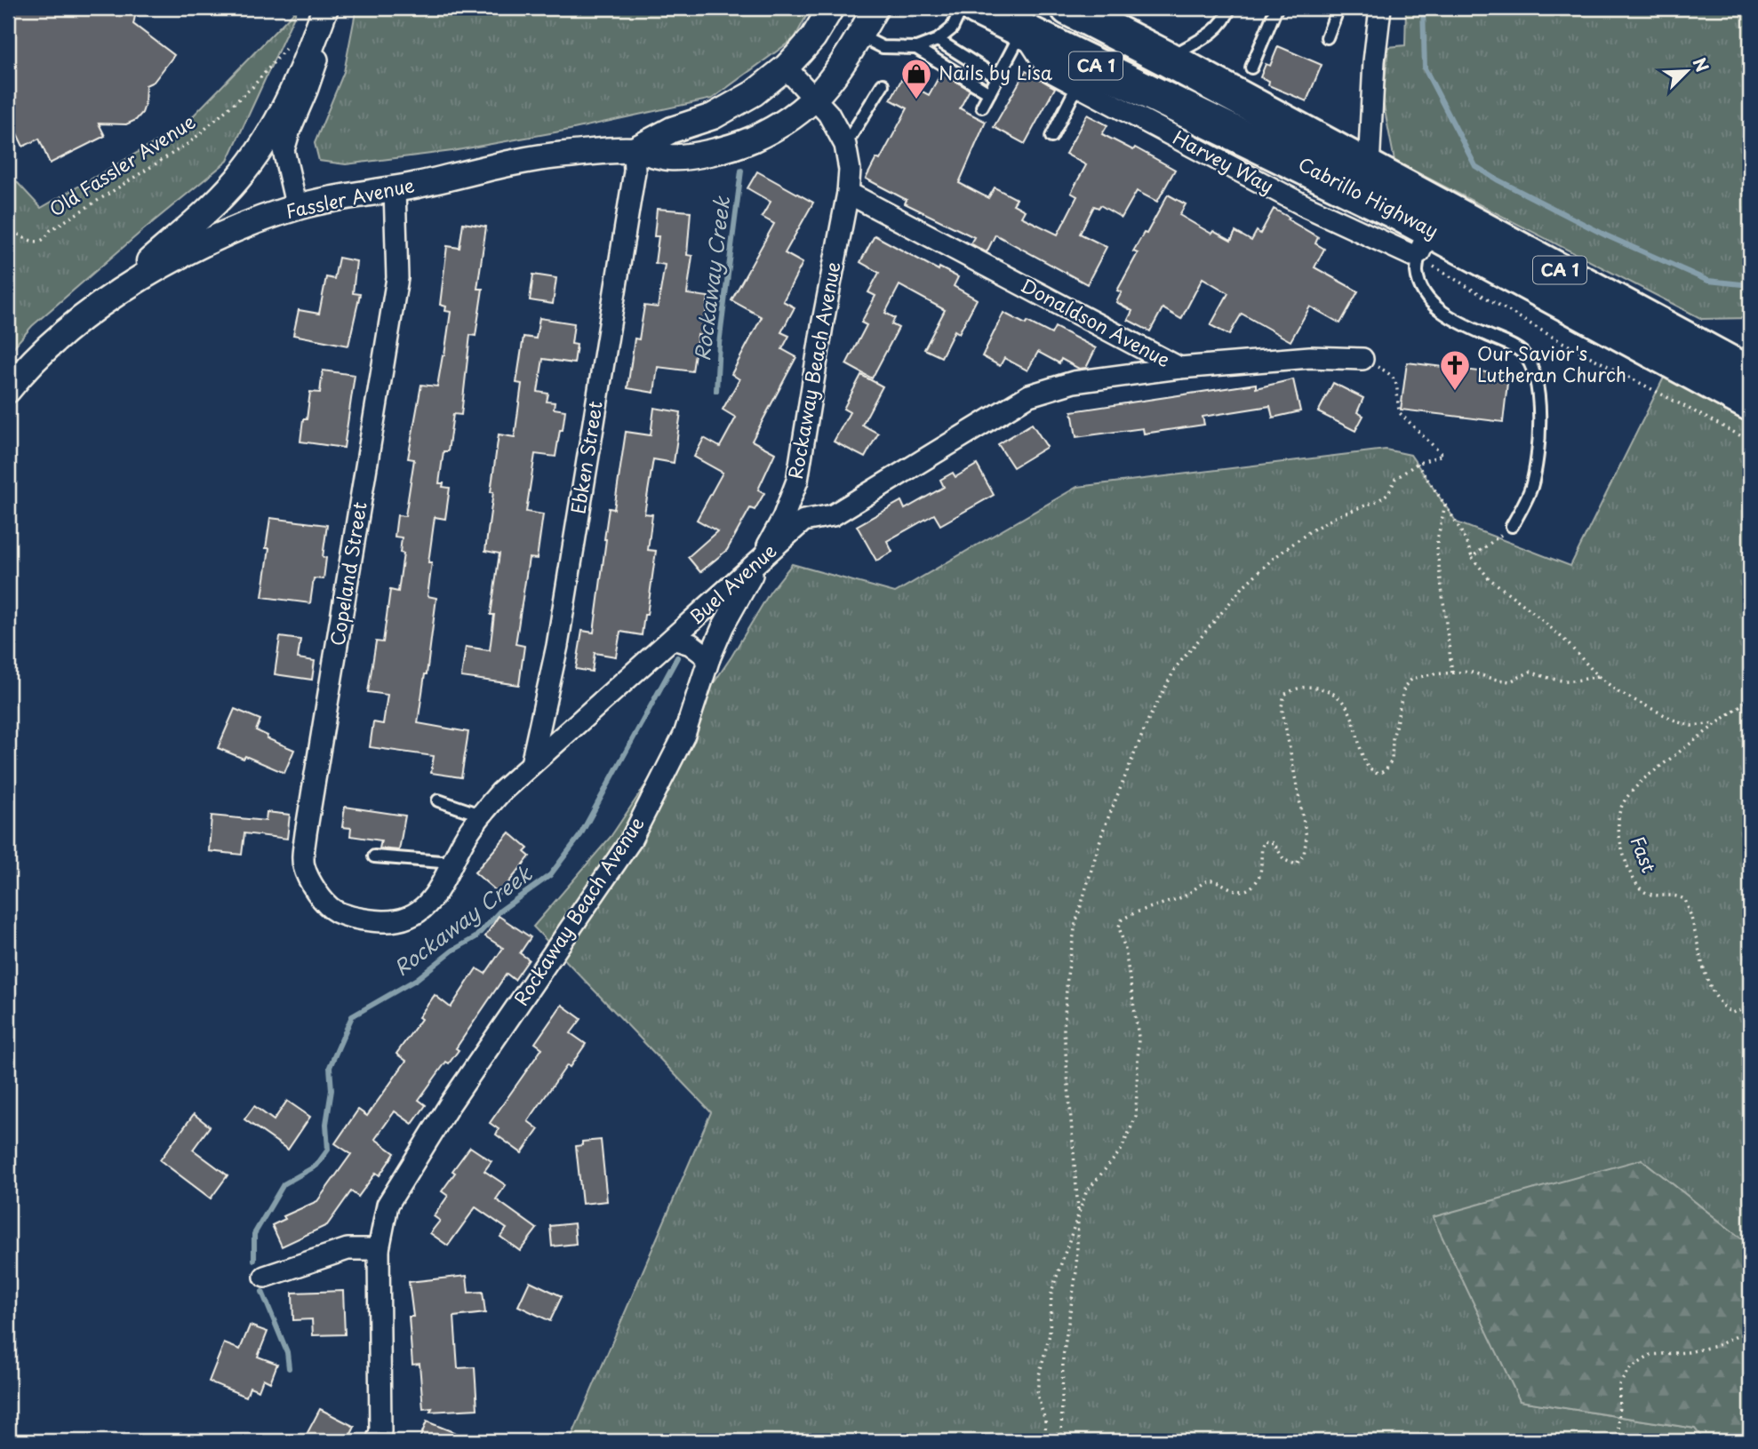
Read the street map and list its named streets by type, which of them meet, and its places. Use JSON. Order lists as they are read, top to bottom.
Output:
{
  "streets": {
    "highway": ["CA 1", "Cabrillo Highway"],
    "street": [
      "Harvey Way",
      "Fassler Avenue",
      "Donaldson Avenue",
      "Rockaway Beach Avenue",
      "Ebken Street",
      "Copeland Street",
      "Buel Avenue"
    ],
    "path": ["Old Fassler Avenue", "Fast"]
  },
  "crossings": [
    ["Harvey Way", "Cabrillo Highway"],
    ["Fassler Avenue", "Rockaway Beach Avenue"],
    ["Fassler Avenue", "Ebken Street"],
    ["Fassler Avenue", "Copeland Street"],
    ["Donaldson Avenue", "Rockaway Beach Avenue"],
    ["Donaldson Avenue", "Buel Avenue"],
    ["Rockaway Beach Avenue", "Buel Avenue"],
    ["Ebken Street", "Buel Avenue"],
    ["Copeland Street", "Buel Avenue"]
  ],
  "water": ["Rockaway Creek"],
  "places": {
    "shop": ["Nails by Lisa"],
    "church": ["Our Savior's Lutheran Church"]
  },
  "north": "top right"
}
